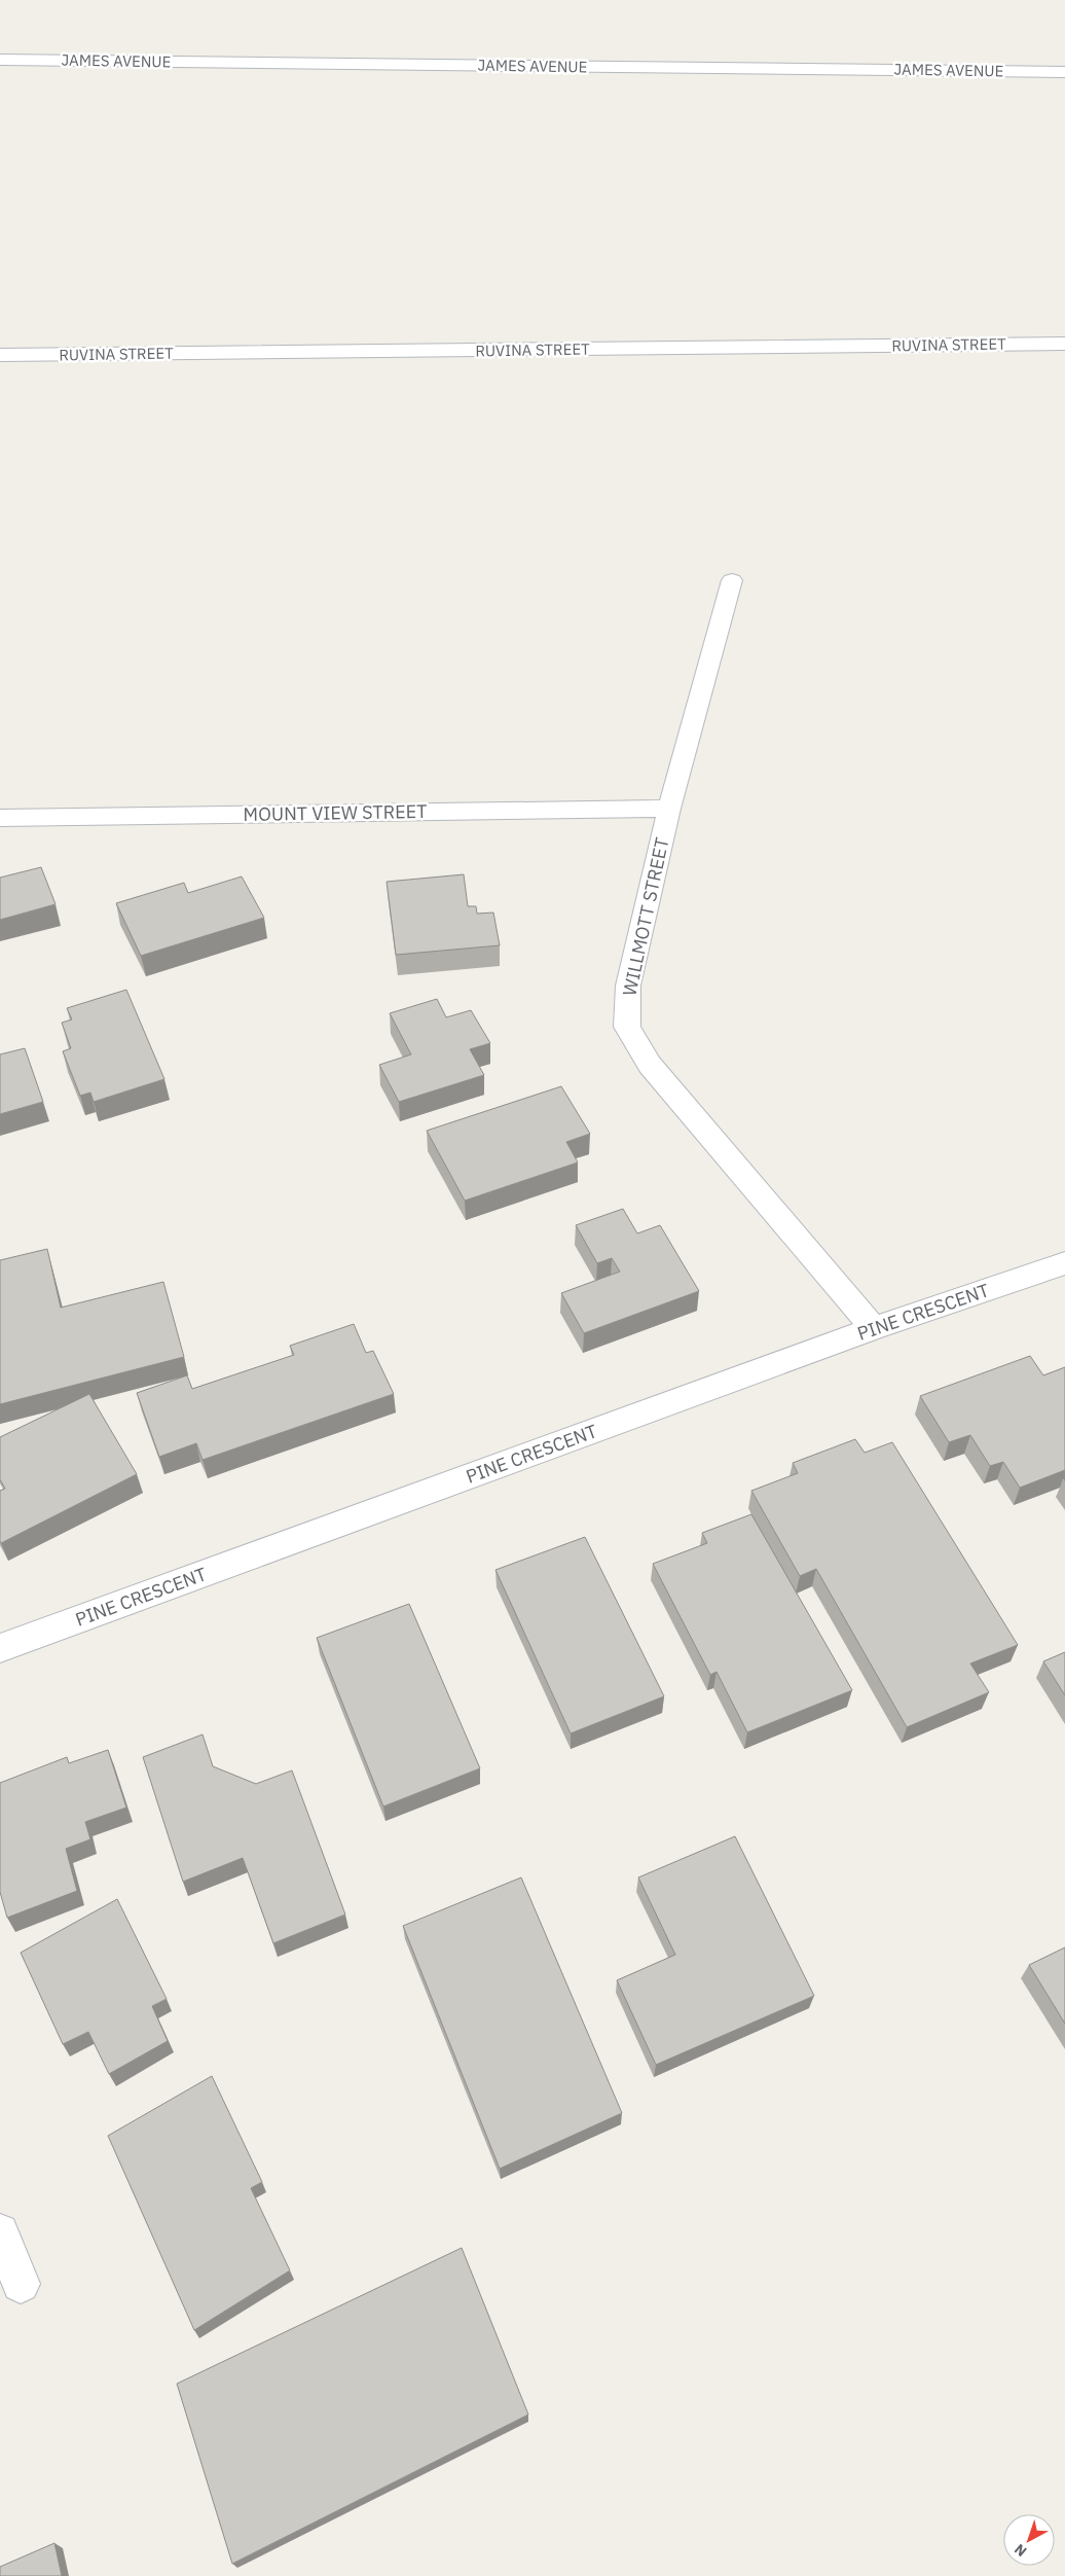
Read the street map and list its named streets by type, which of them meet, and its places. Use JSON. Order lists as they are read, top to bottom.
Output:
{
  "streets": {
    "street": [
      "JAMES AVENUE",
      "RUVINA STREET",
      "MOUNT VIEW STREET",
      "WILLMOTT STREET",
      "PINE CRESCENT"
    ]
  },
  "crossings": [
    ["MOUNT VIEW STREET", "WILLMOTT STREET"],
    ["WILLMOTT STREET", "PINE CRESCENT"]
  ],
  "north": "bottom left"
}
